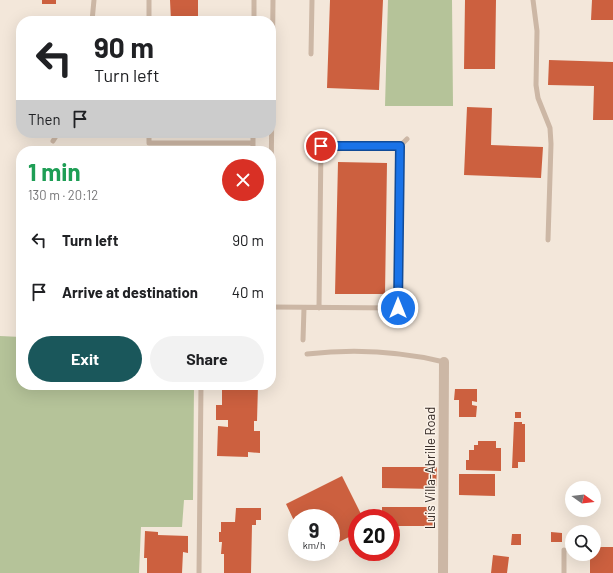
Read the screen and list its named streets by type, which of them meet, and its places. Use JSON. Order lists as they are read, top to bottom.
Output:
{
  "streets": {
    "street": ["Luis Villa-Abrille Road"]
  },
  "north": "right",
  "page": {
    "turn": ["90 m", "Turn left"],
    "then": "Then",
    "heading": ["1 min", "130 m · 20:12"],
    "list": [
      {
        "name": "Turn left",
        "value": "90 m"
      },
      {
        "name": "Arrive at destination",
        "value": "40 m"
      }
    ],
    "buttons": ["Exit", "Share"],
    "speed": "9 km/h",
    "limit": "20"
  }
}
